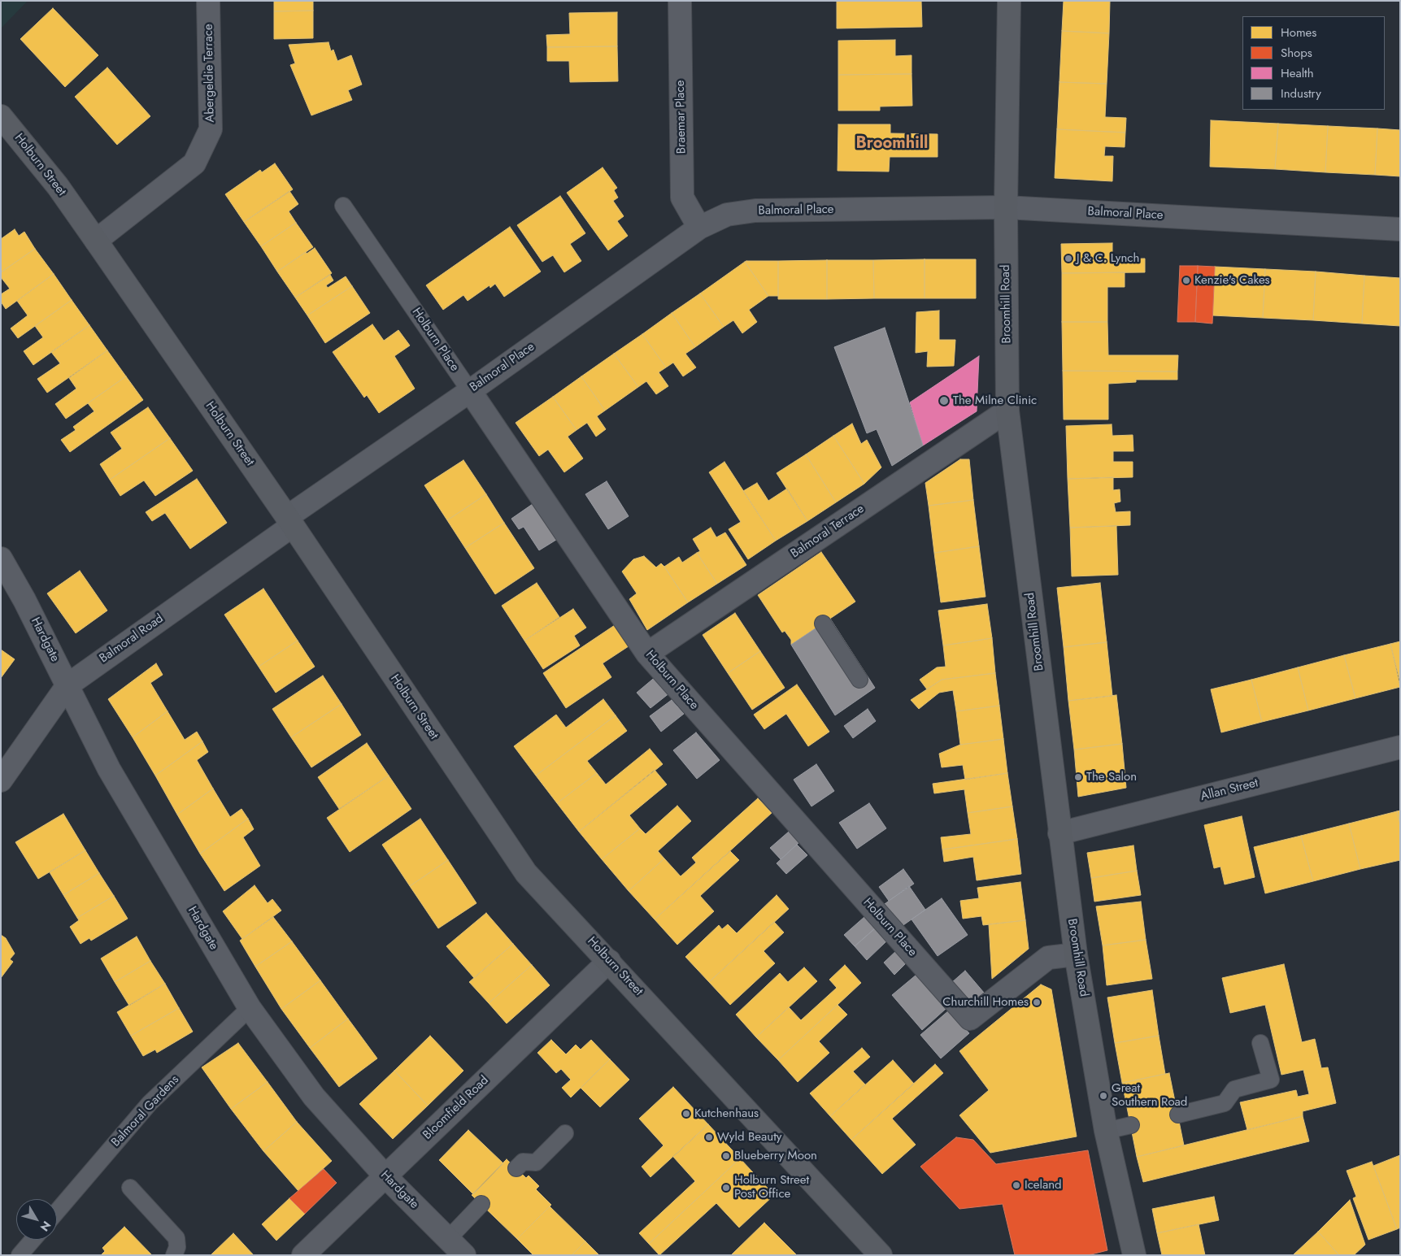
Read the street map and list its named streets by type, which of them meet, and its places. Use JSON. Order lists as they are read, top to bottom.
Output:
{
  "streets": {
    "street": [
      "Abergeldie Terrace",
      "Braemar Place",
      "Holburn Street",
      "Balmoral Place",
      "Broomhill Road",
      "Holburn Place",
      "Balmoral Terrace",
      "Balmoral Road",
      "Hardgate",
      "Allan Street",
      "Bloomfield Road"
    ],
    "lane": ["Balmoral Gardens"]
  },
  "crossings": [
    ["Abergeldie Terrace", "Holburn Street"],
    ["Braemar Place", "Balmoral Place"],
    ["Holburn Street", "Balmoral Place"],
    ["Holburn Street", "Balmoral Road"],
    ["Holburn Street", "Bloomfield Road"],
    ["Balmoral Place", "Broomhill Road"],
    ["Balmoral Place", "Holburn Place"],
    ["Balmoral Place", "Balmoral Road"],
    ["Broomhill Road", "Holburn Place"],
    ["Broomhill Road", "Balmoral Terrace"],
    ["Broomhill Road", "Allan Street"],
    ["Holburn Place", "Balmoral Terrace"],
    ["Balmoral Road", "Hardgate"],
    ["Hardgate", "Bloomfield Road"],
    ["Hardgate", "Balmoral Gardens"]
  ],
  "districts": ["Broomhill"],
  "places": [
    "J & C. Lynch",
    "Kenzie's Cakes",
    "The Milne Clinic",
    "The Salon",
    "Churchill Homes",
    "Great Southern Road",
    "Kutchenhaus",
    "Wyld Beauty",
    "Blueberry Moon",
    "Iceland",
    "Holburn Street Post Office"
  ],
  "legend": [
    "Homes",
    "Shops",
    "Health",
    "Industry"
  ],
  "north": "bottom right"
}
